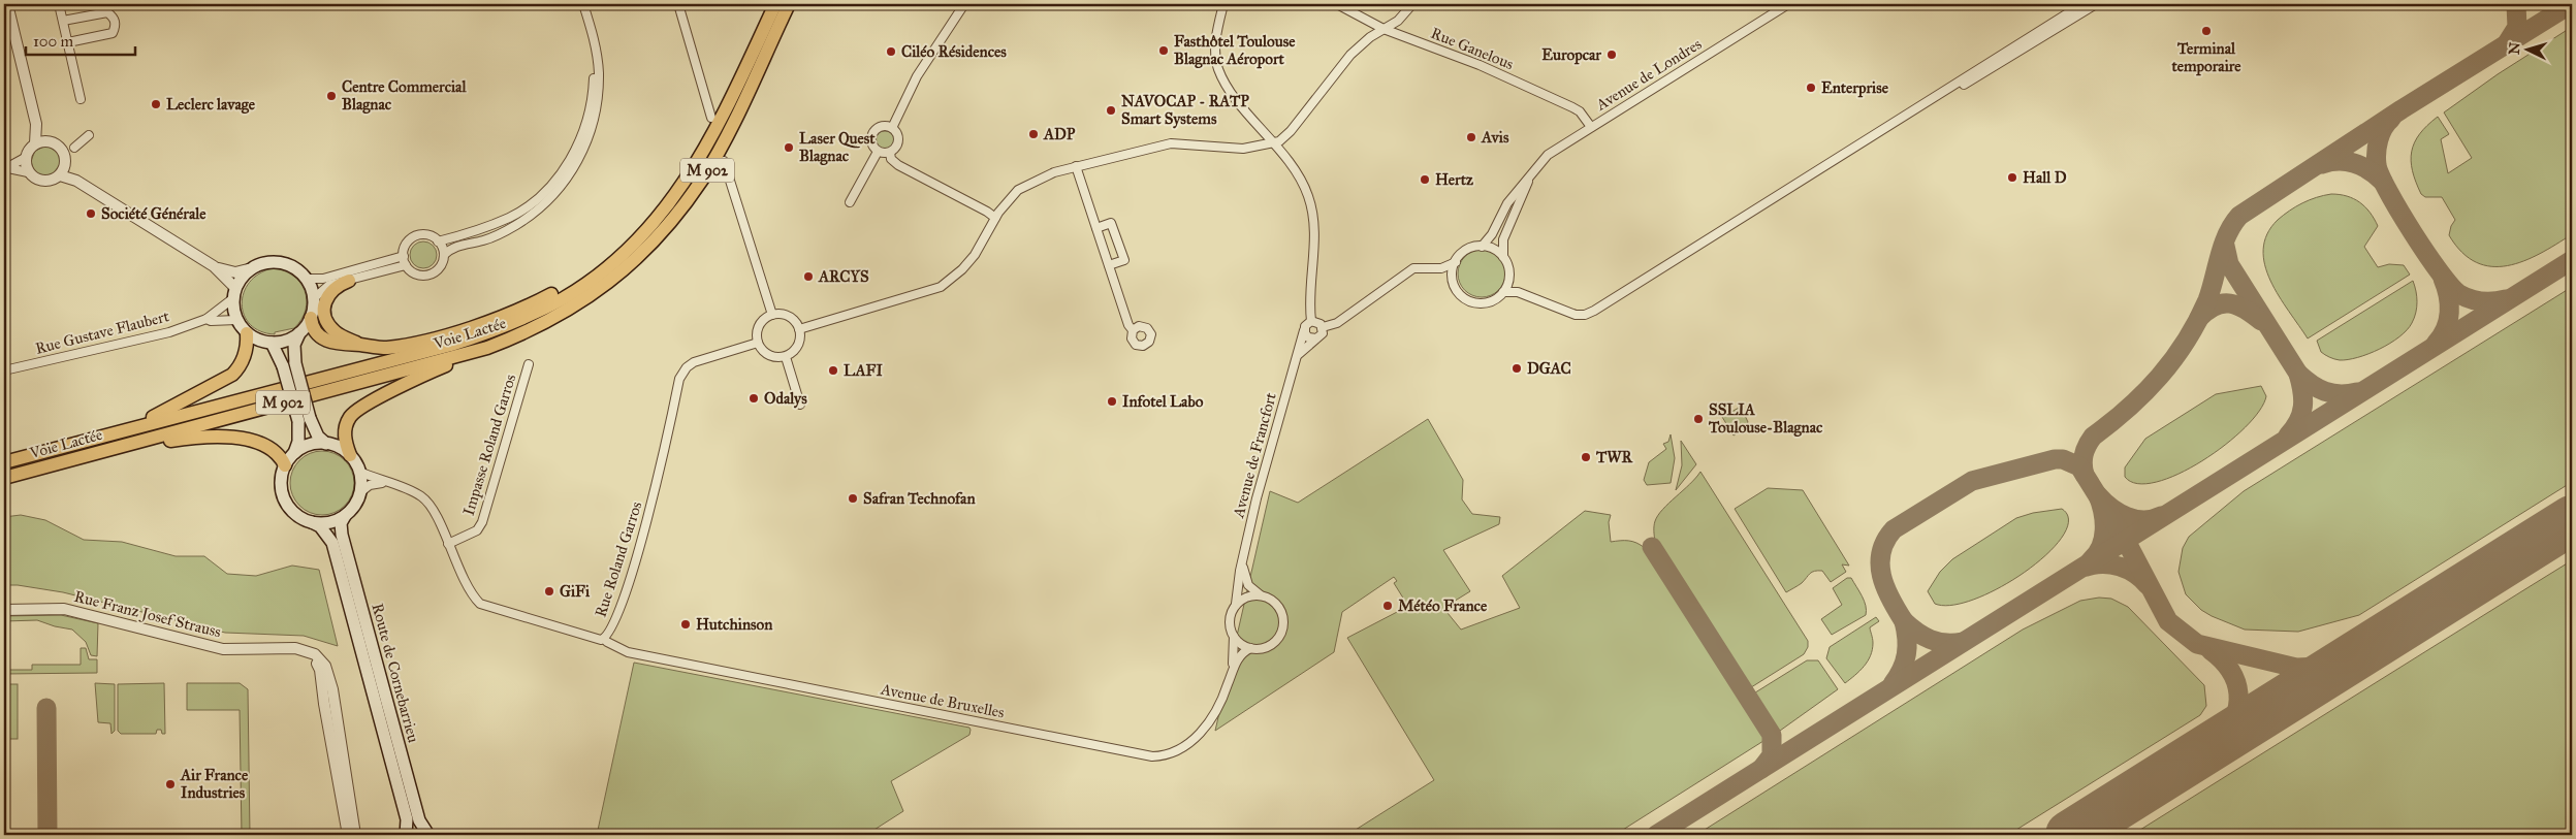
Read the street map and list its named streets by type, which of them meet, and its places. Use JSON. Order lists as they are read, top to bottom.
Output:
{
  "streets": {
    "highway": ["M 902", "Voie Lactée"],
    "main road": ["Route de Cornebarrieu"],
    "street": [
      "Rue Ganelous",
      "Avenue de Londres",
      "Rue Gustave Flaubert",
      "Impasse Roland Garros",
      "Avenue de Francfort",
      "Rue Roland Garros",
      "Rue Franz Josef Strauss",
      "Avenue de Bruxelles"
    ]
  },
  "crossings": [
    ["Rue Ganelous", "Avenue de Londres"],
    ["Impasse Roland Garros", "Rue Roland Garros"],
    ["Rue Roland Garros", "Route de Cornebarrieu"],
    ["Rue Roland Garros", "Avenue de Bruxelles"]
  ],
  "places": [
    "Terminal temporaire",
    "Fasthôtel Toulouse Blagnac Aéroport",
    "Ciléo Résidences",
    "Europcar",
    "Enterprise",
    "Centre Commercial Blagnac",
    "Leclerc lavage",
    "NAVOCAP - RATP Smart Systems",
    "ADP",
    "Avis",
    "Laser Quest Blagnac",
    "Hall D",
    "Hertz",
    "Société Générale",
    "ARCYS",
    "DGAC",
    "LAFI",
    "Odalys",
    "Infotel Labo",
    "SSLIA Toulouse-Blagnac",
    "TWR",
    "Safran Technofan",
    "GiFi",
    "Météo France",
    "Hutchinson",
    "Air France Industries"
  ],
  "scale_bar": "100 m",
  "north": "left"
}
